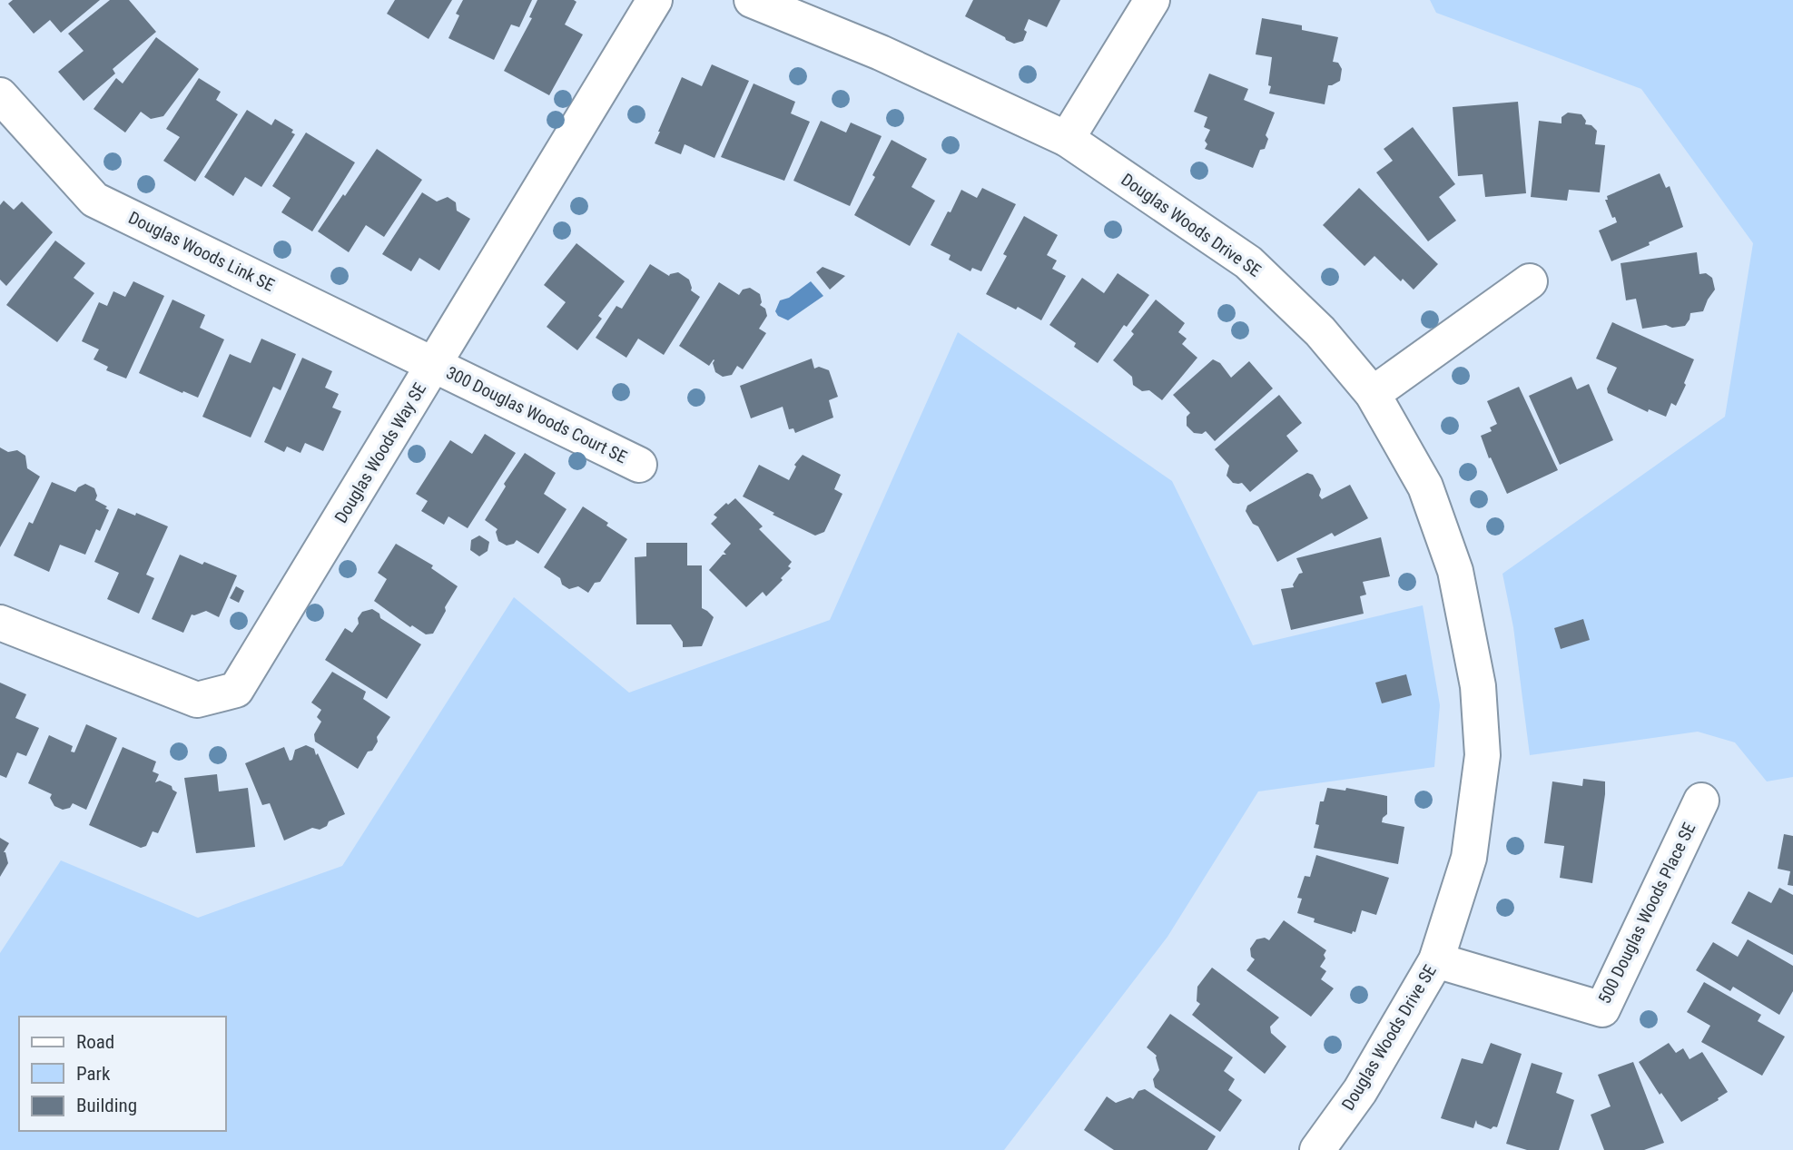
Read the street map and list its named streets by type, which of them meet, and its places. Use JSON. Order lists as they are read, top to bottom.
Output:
{
  "streets": {
    "street": [
      "Douglas Woods Drive SE",
      "Douglas Woods Link SE",
      "300 Douglas Woods Court SE",
      "Douglas Woods Way SE",
      "500 Douglas Woods Place SE"
    ]
  },
  "crossings": [
    ["Douglas Woods Drive SE", "500 Douglas Woods Place SE"],
    ["Douglas Woods Link SE", "300 Douglas Woods Court SE"],
    ["Douglas Woods Link SE", "Douglas Woods Way SE"],
    ["300 Douglas Woods Court SE", "Douglas Woods Way SE"]
  ],
  "legend": ["Road", "Park", "Building"]
}
